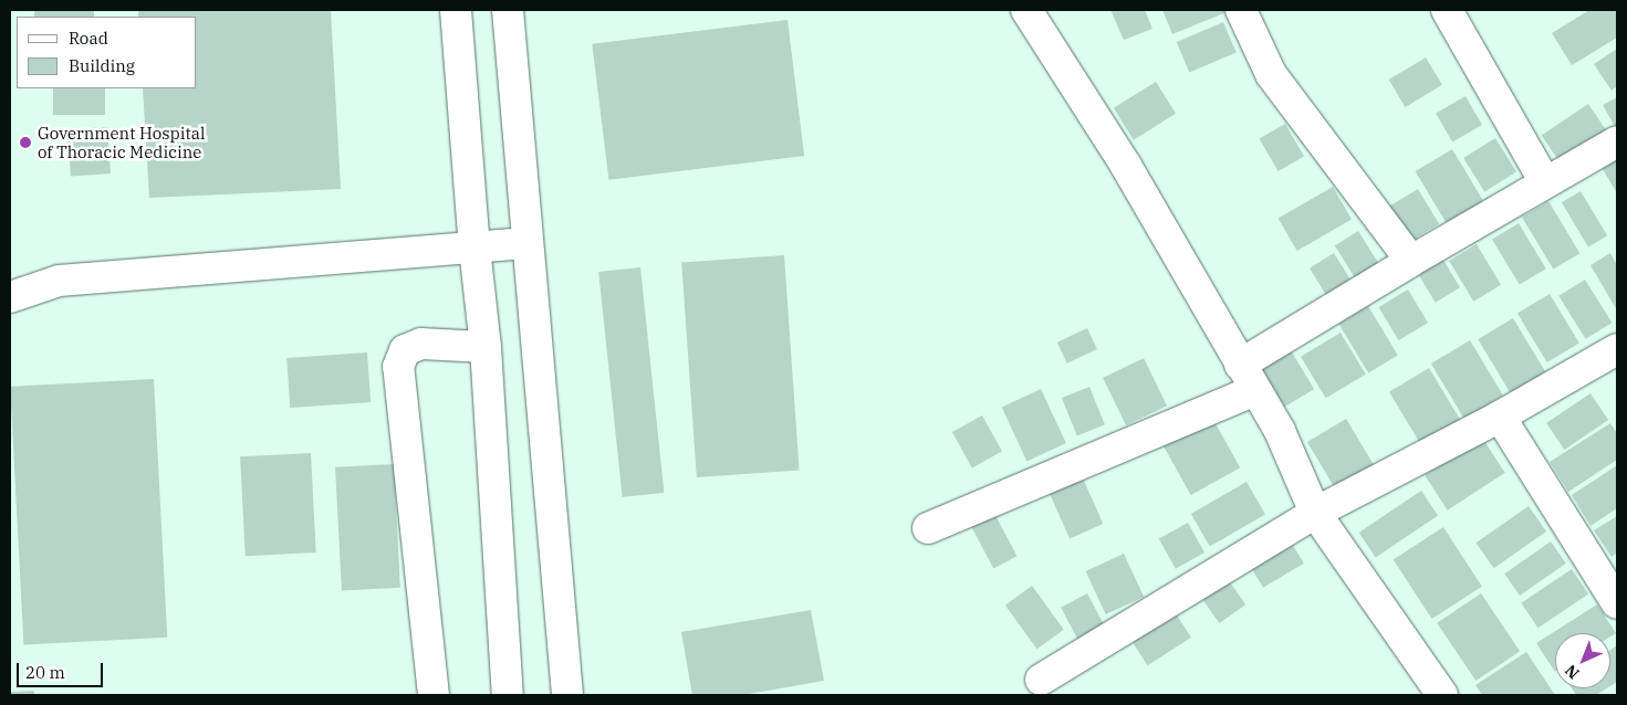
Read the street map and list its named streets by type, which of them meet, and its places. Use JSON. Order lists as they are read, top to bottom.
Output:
{
  "places": ["Government Hospital of Thoracic Medicine"],
  "legend": ["Road", "Building"],
  "scale_bar": "20 m",
  "north": "bottom left"
}
